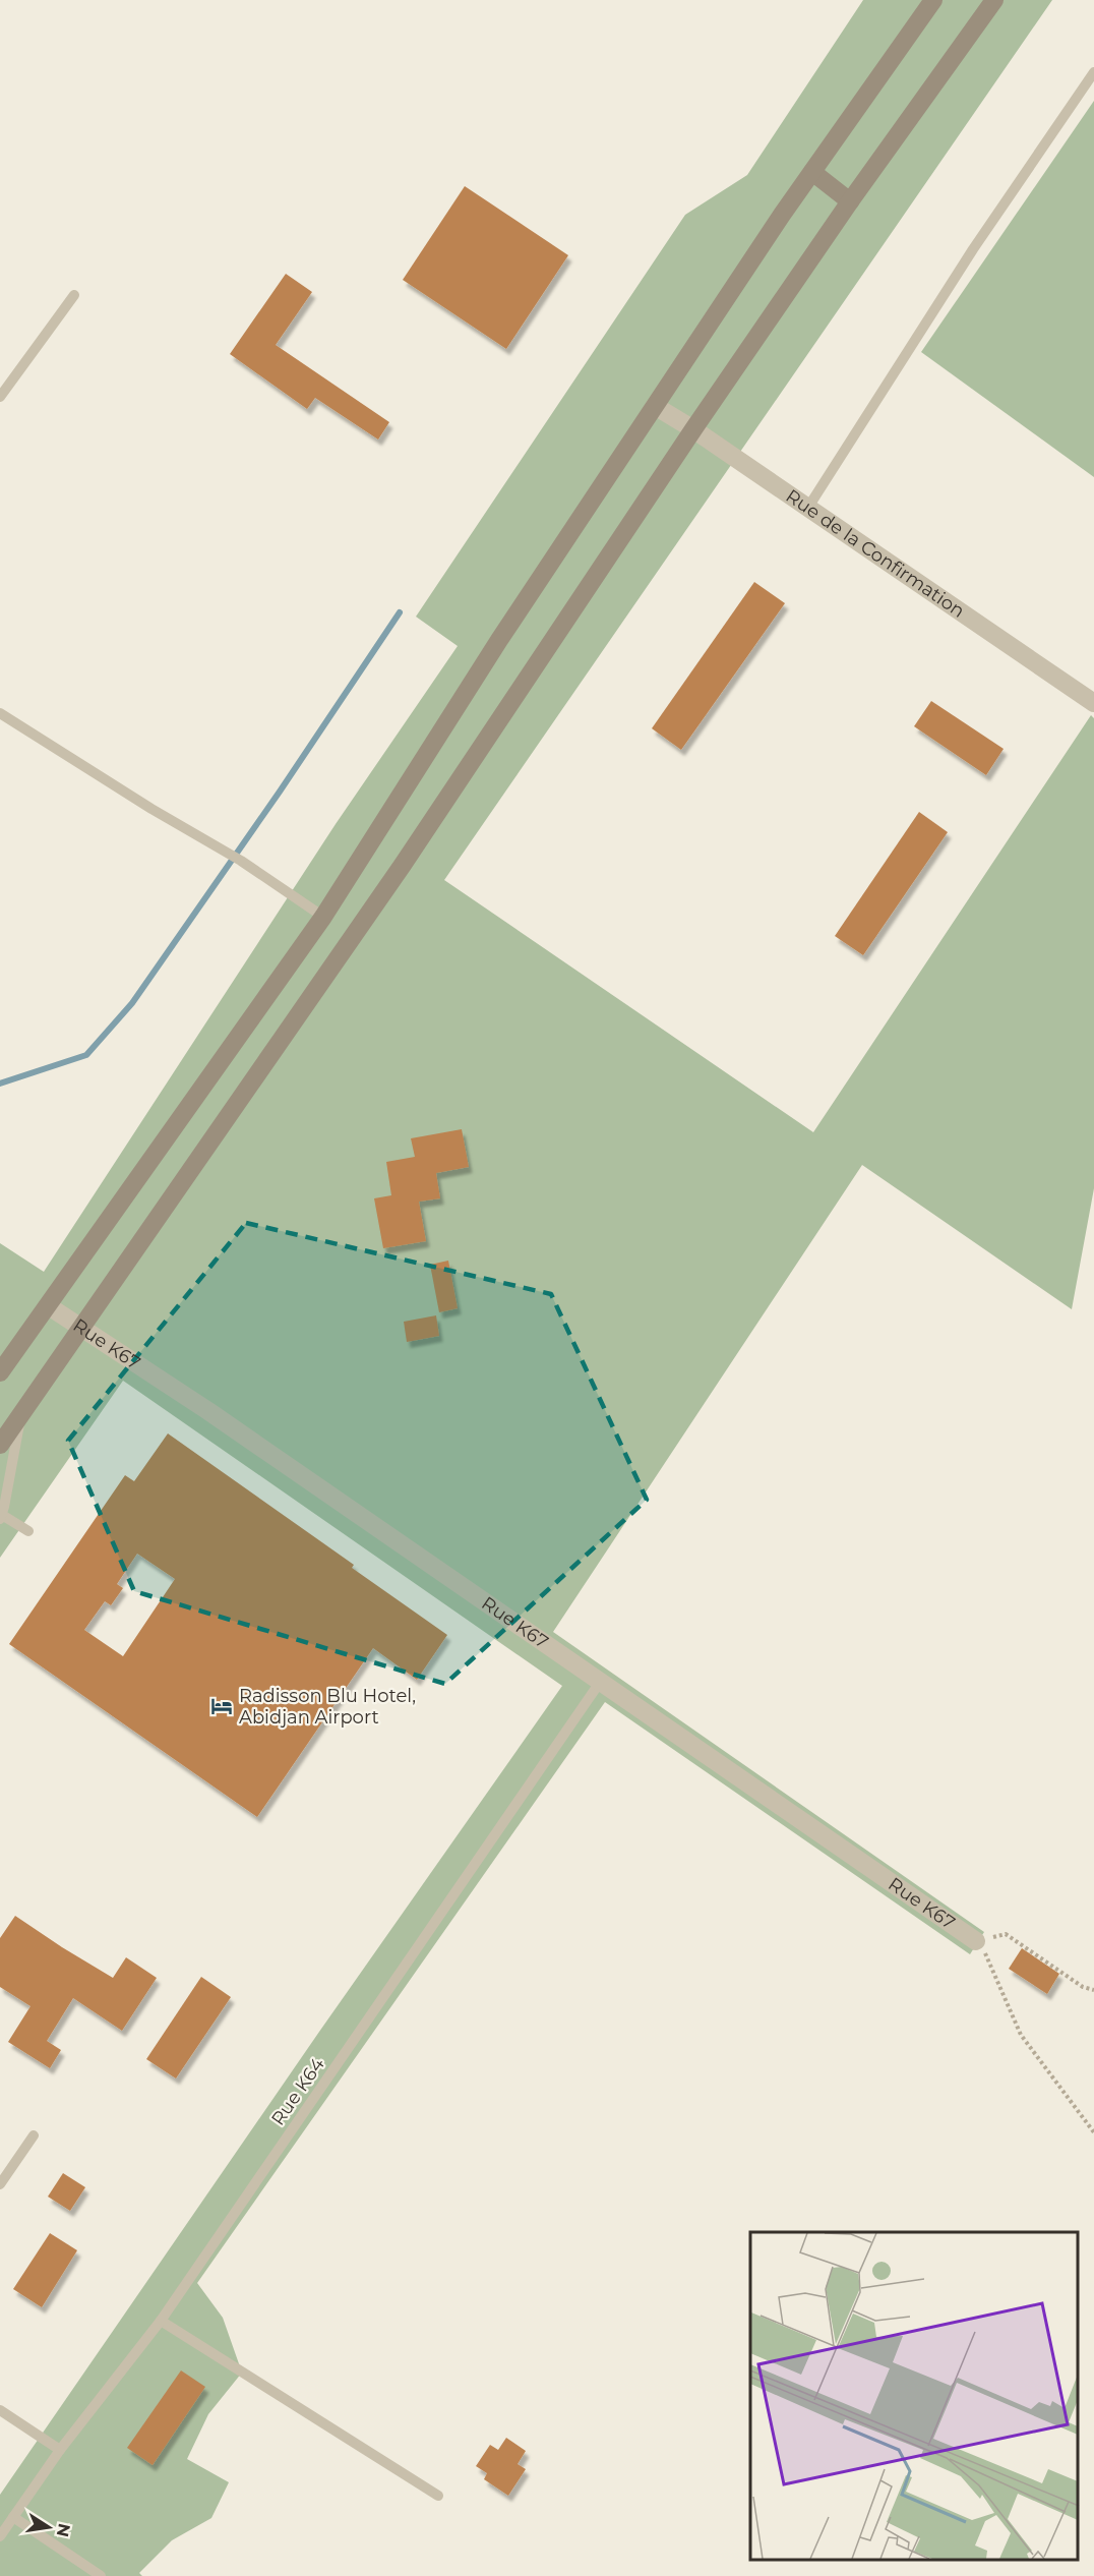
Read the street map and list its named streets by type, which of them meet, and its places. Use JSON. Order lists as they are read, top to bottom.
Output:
{
  "streets": {
    "street": ["Rue de la Confirmation", "Rue K67"],
    "lane": ["Rue K64"]
  },
  "crossings": [
    ["Rue K67", "Rue K64"]
  ],
  "places": {
    "hotel": ["Radisson Blu Hotel, Abidjan Airport"]
  },
  "north": "right"
}
